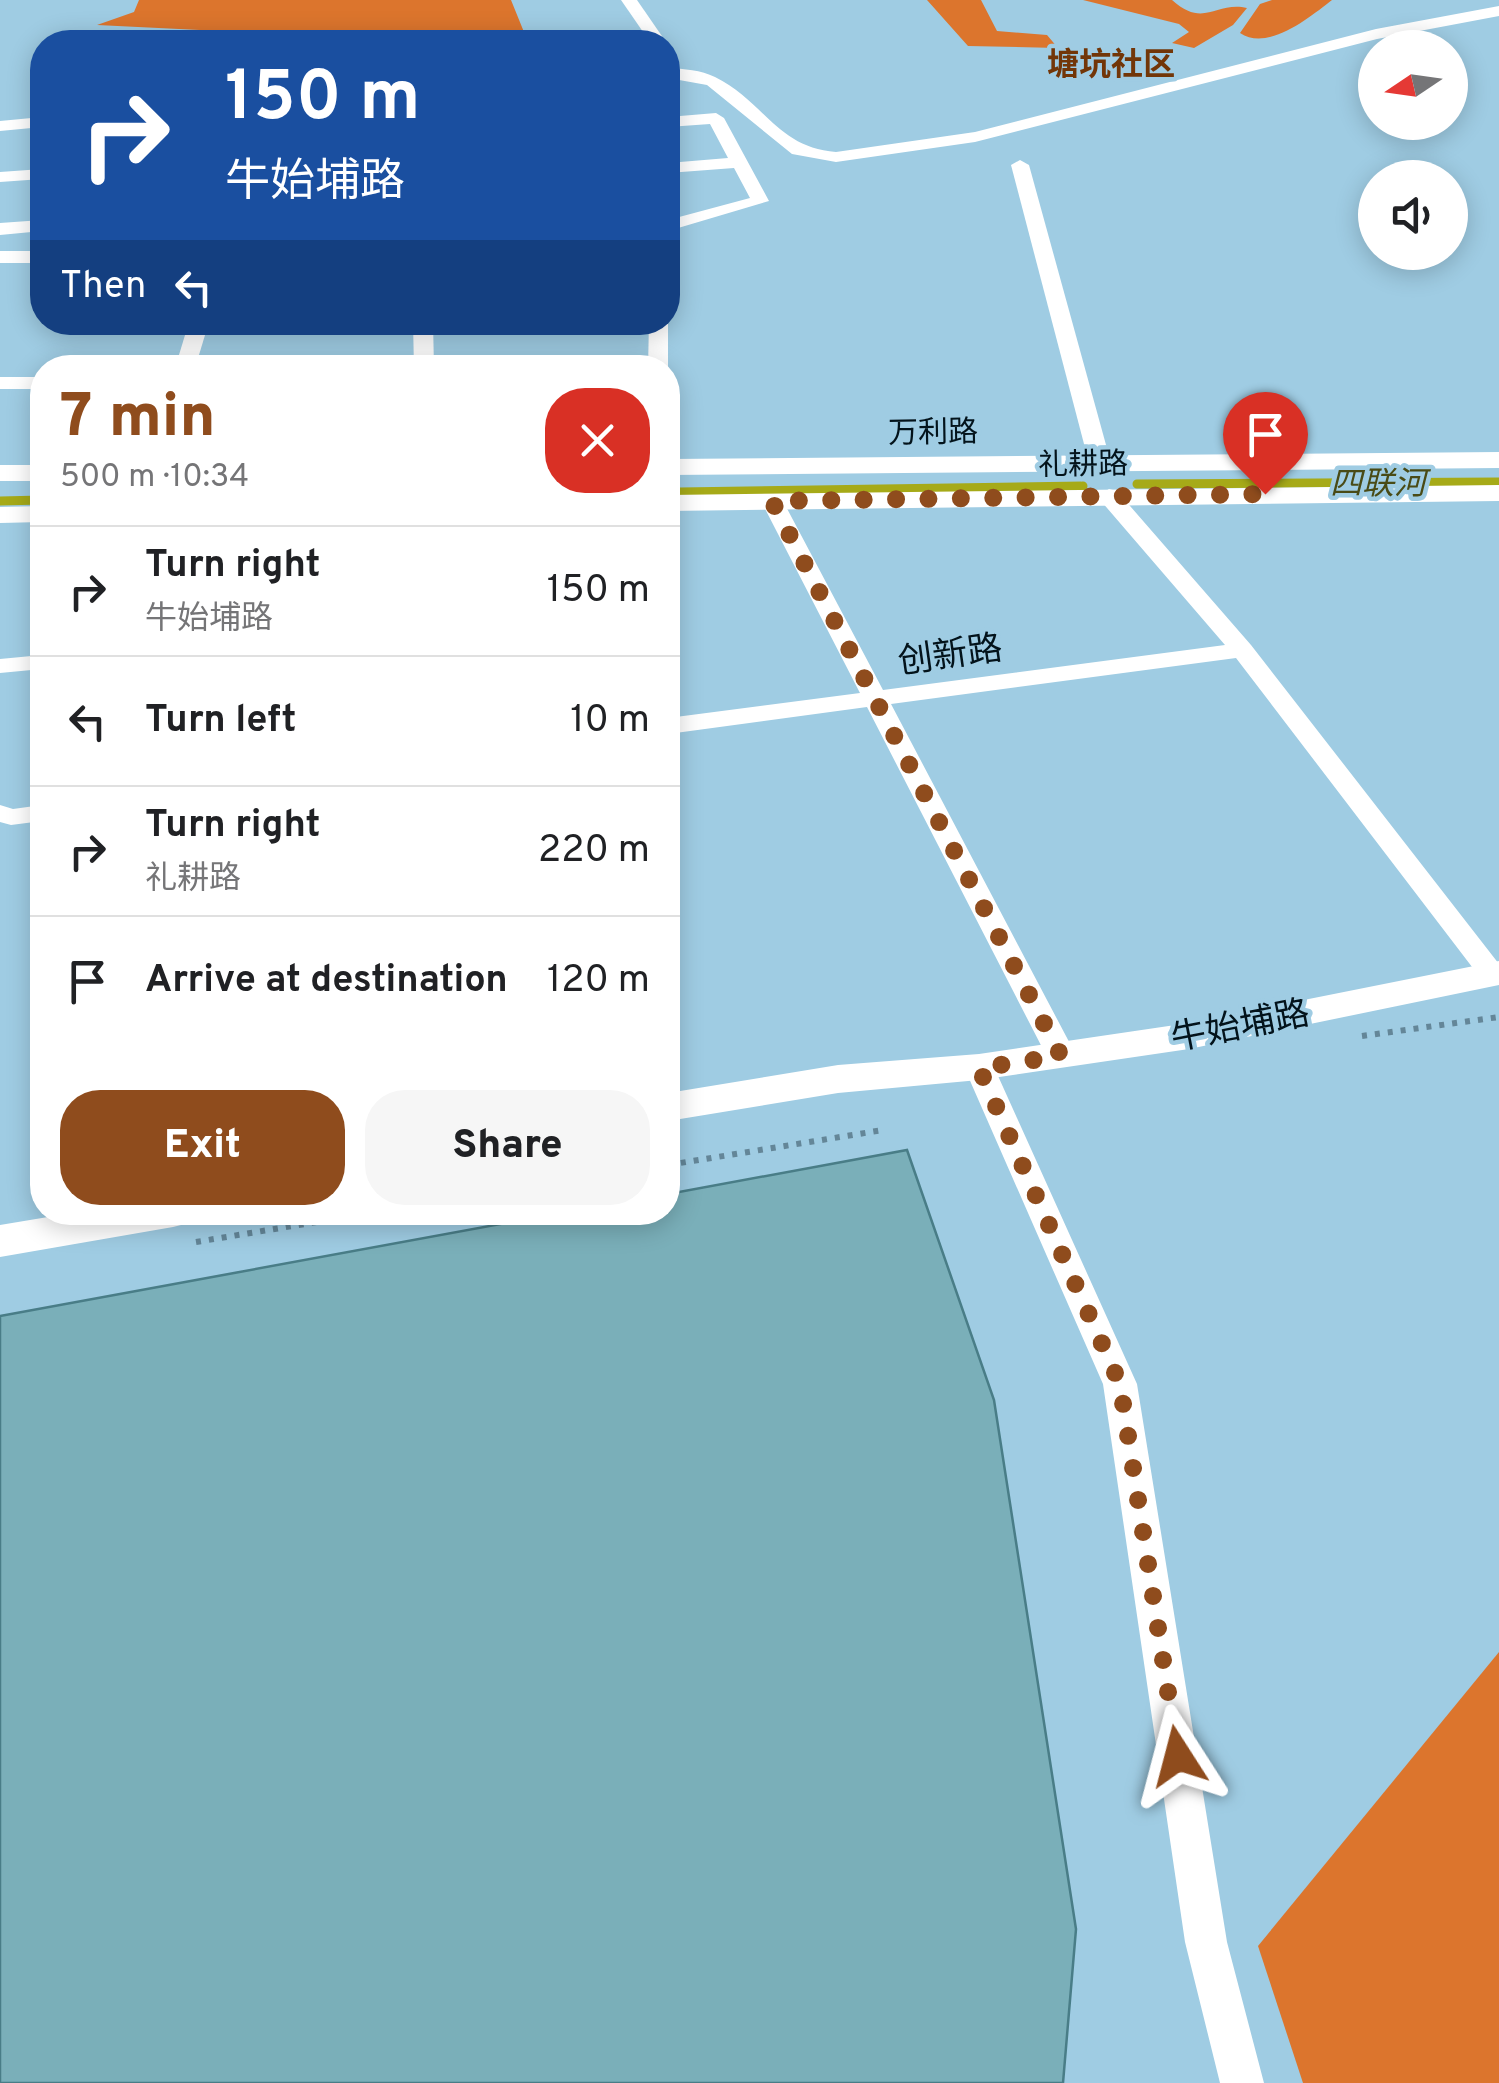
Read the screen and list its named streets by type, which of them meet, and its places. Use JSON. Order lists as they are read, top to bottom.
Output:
{
  "streets": {
    "main road": ["牛始埔路"],
    "street": ["万利路", "礼耕路", "创新路"]
  },
  "districts": ["塘坑社区"],
  "water": ["四联河"],
  "north": "left",
  "page": {
    "turn": ["150 m", "牛始埔路"],
    "then": "Then",
    "heading": ["7 min", "500 m · 10:34"],
    "list": [
      {
        "name": "Turn right",
        "note": "牛始埔路",
        "value": "150 m"
      },
      {
        "name": "Turn left",
        "value": "10 m"
      },
      {
        "name": "Turn right",
        "note": "礼耕路",
        "value": "220 m"
      },
      {
        "name": "Arrive at destination",
        "value": "120 m"
      }
    ],
    "buttons": ["Exit", "Share"]
  }
}
